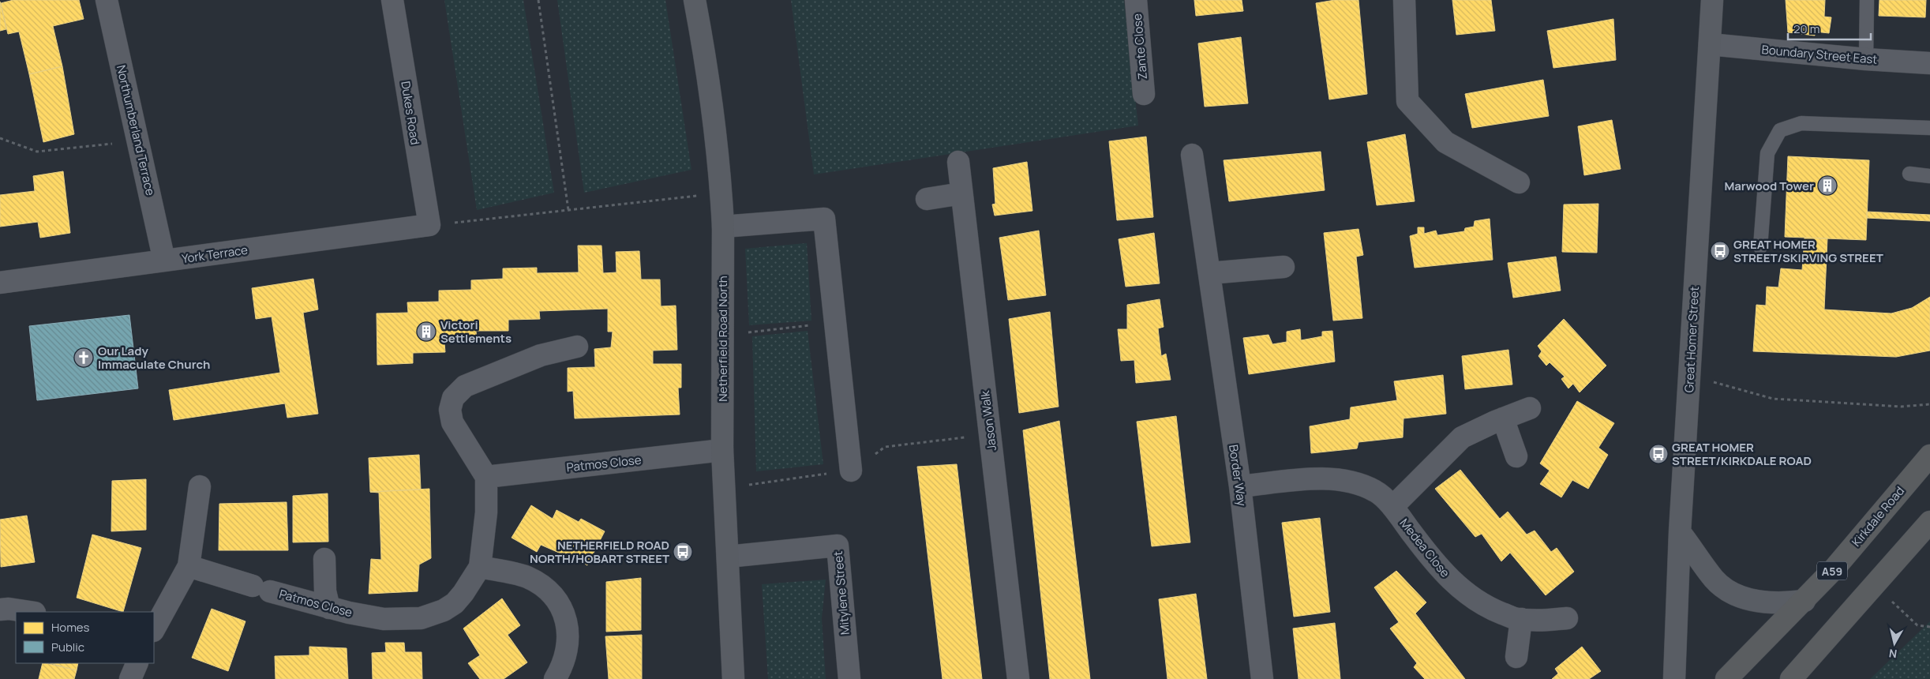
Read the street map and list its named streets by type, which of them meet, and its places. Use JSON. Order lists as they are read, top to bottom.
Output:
{
  "streets": {
    "highway": ["Kirkdale Road", "A59"],
    "street": [
      "Zante Close",
      "Boundary Street East",
      "Dukes Road",
      "Northumberland Terrace",
      "York Terrace",
      "Netherfield Road North",
      "Great Homer Street",
      "Jason Walk",
      "Patmos Close",
      "Border Way",
      "Medea Close",
      "Mitylene Street"
    ]
  },
  "crossings": [
    ["Boundary Street East", "Great Homer Street"],
    ["Dukes Road", "York Terrace"],
    ["Northumberland Terrace", "York Terrace"],
    ["Netherfield Road North", "Patmos Close"],
    ["Netherfield Road North", "Mitylene Street"],
    ["Border Way", "Medea Close"]
  ],
  "places": {
    "building": ["Marwood Tower", "Victori Settlements"],
    "bus stop": ["GREAT HOMER STREET/SKIRVING STREET", "GREAT HOMER STREET/KIRKDALE ROAD", "NETHERFIELD ROAD NORTH/HOBART STREET"],
    "church": ["Our Lady Immaculate Church"]
  },
  "legend": ["Homes", "Public"],
  "scale_bar": "20 m",
  "north": "bottom"
}
